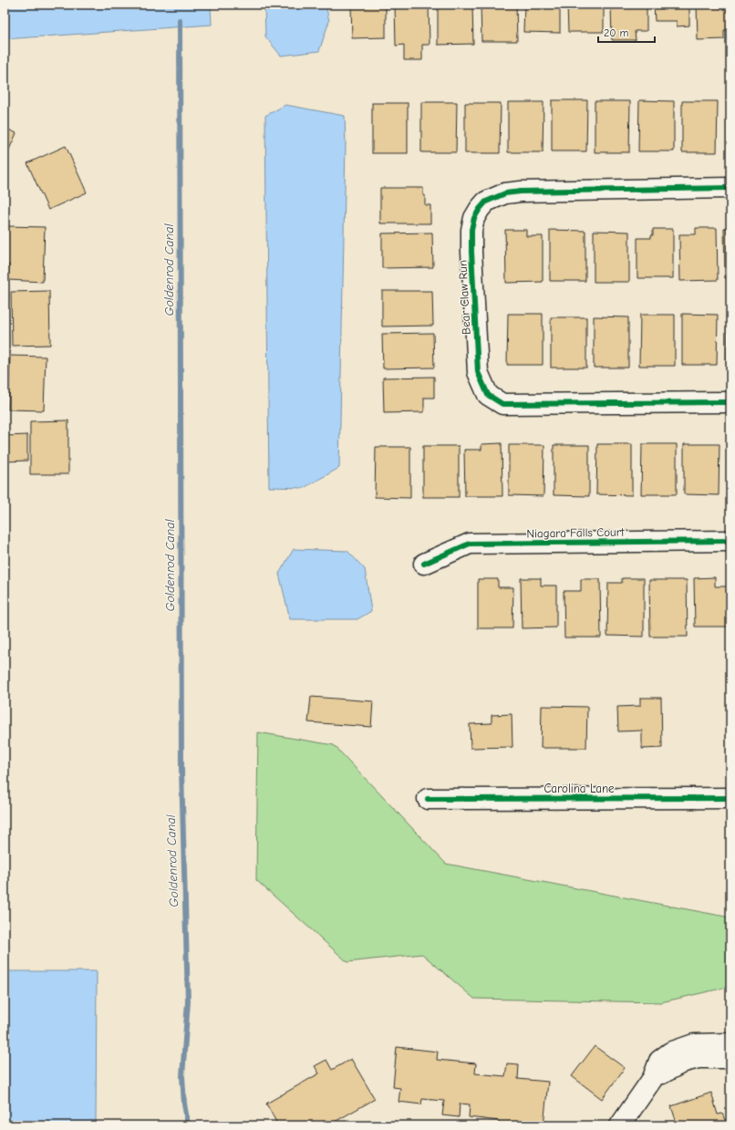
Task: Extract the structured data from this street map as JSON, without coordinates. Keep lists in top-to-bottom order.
{
  "streets": {
    "street": ["Bear Claw Run", "Niagara Falls Court", "Carolina Lane"]
  },
  "water": ["Goldenrod Canal"],
  "scale_bar": "20 m"
}
